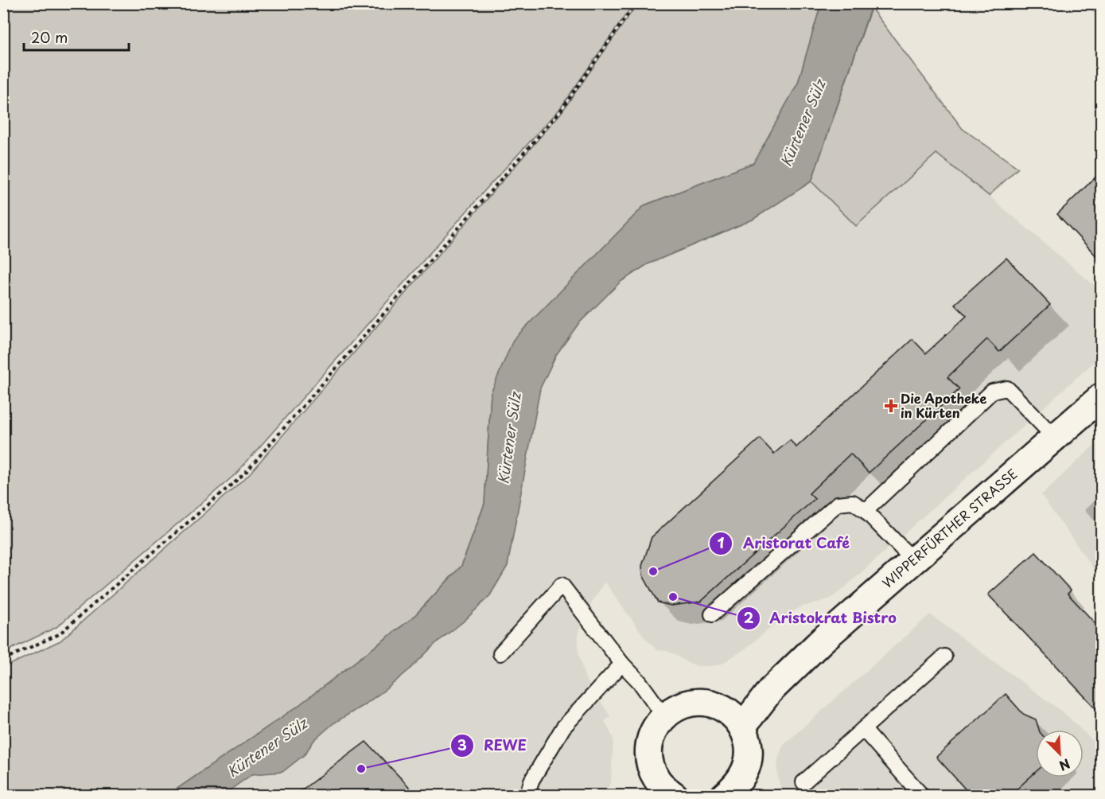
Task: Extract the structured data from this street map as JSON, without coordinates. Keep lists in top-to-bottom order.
{
  "streets": {
    "main road": ["WIPPERFÜRTHER STRASSE"]
  },
  "water": ["Kürtener Sülz"],
  "places": {
    "health": ["Die Apotheke in Kürten"],
    "other": ["Aristorat Café", "Aristokrat Bistro", "REWE"]
  },
  "scale_bar": "20 m",
  "north": "bottom right"
}
